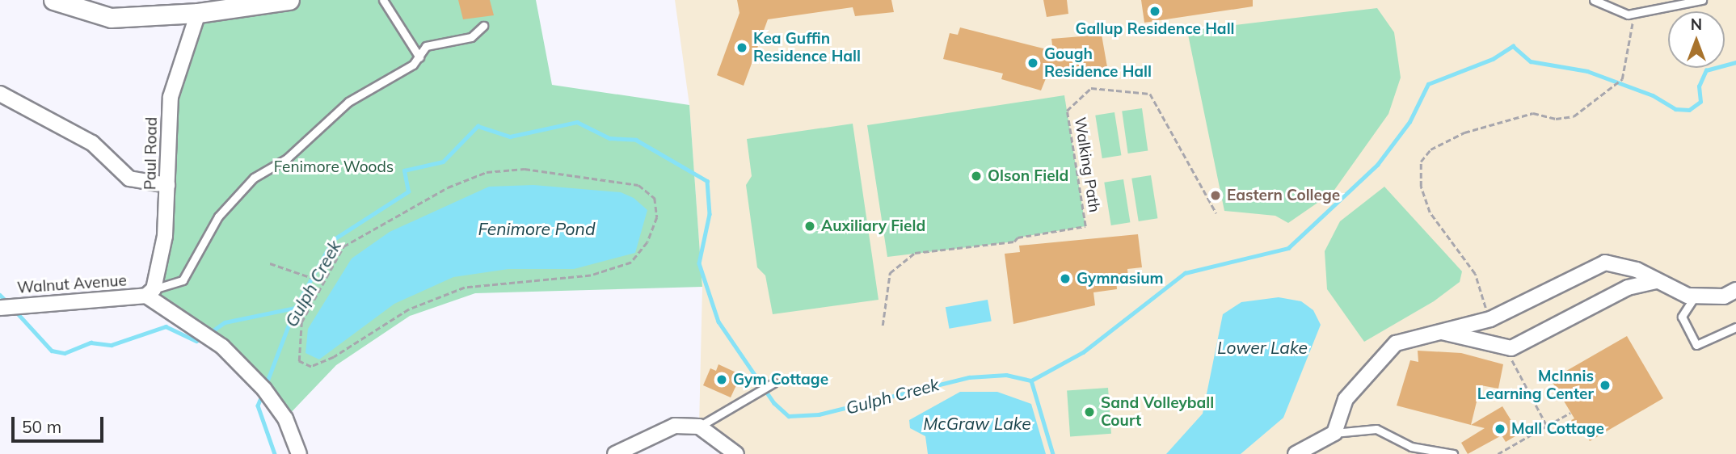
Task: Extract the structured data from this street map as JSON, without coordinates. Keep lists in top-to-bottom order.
{
  "streets": {
    "street": ["Paul Road", "Walnut Avenue"],
    "path": ["Walking Path"]
  },
  "crossings": [
    ["Paul Road", "Walnut Avenue"]
  ],
  "water": [
    "Fenimore Pond",
    "Gulph Creek",
    "Lower Lake",
    "McGraw Lake"
  ],
  "parks": ["Fenimore Woods"],
  "places": [
    "Gallup Residence Hall",
    "Kea Guffin Residence Hall",
    "Gough Residence Hall",
    "Olson Field",
    "Eastern College",
    "Auxiliary Field",
    "Gymnasium",
    "Gym Cottage",
    "McInnis Learning Center",
    "Sand Volleyball Court",
    "Mall Cottage"
  ],
  "scale_bar": "50 m",
  "north": "top"
}
